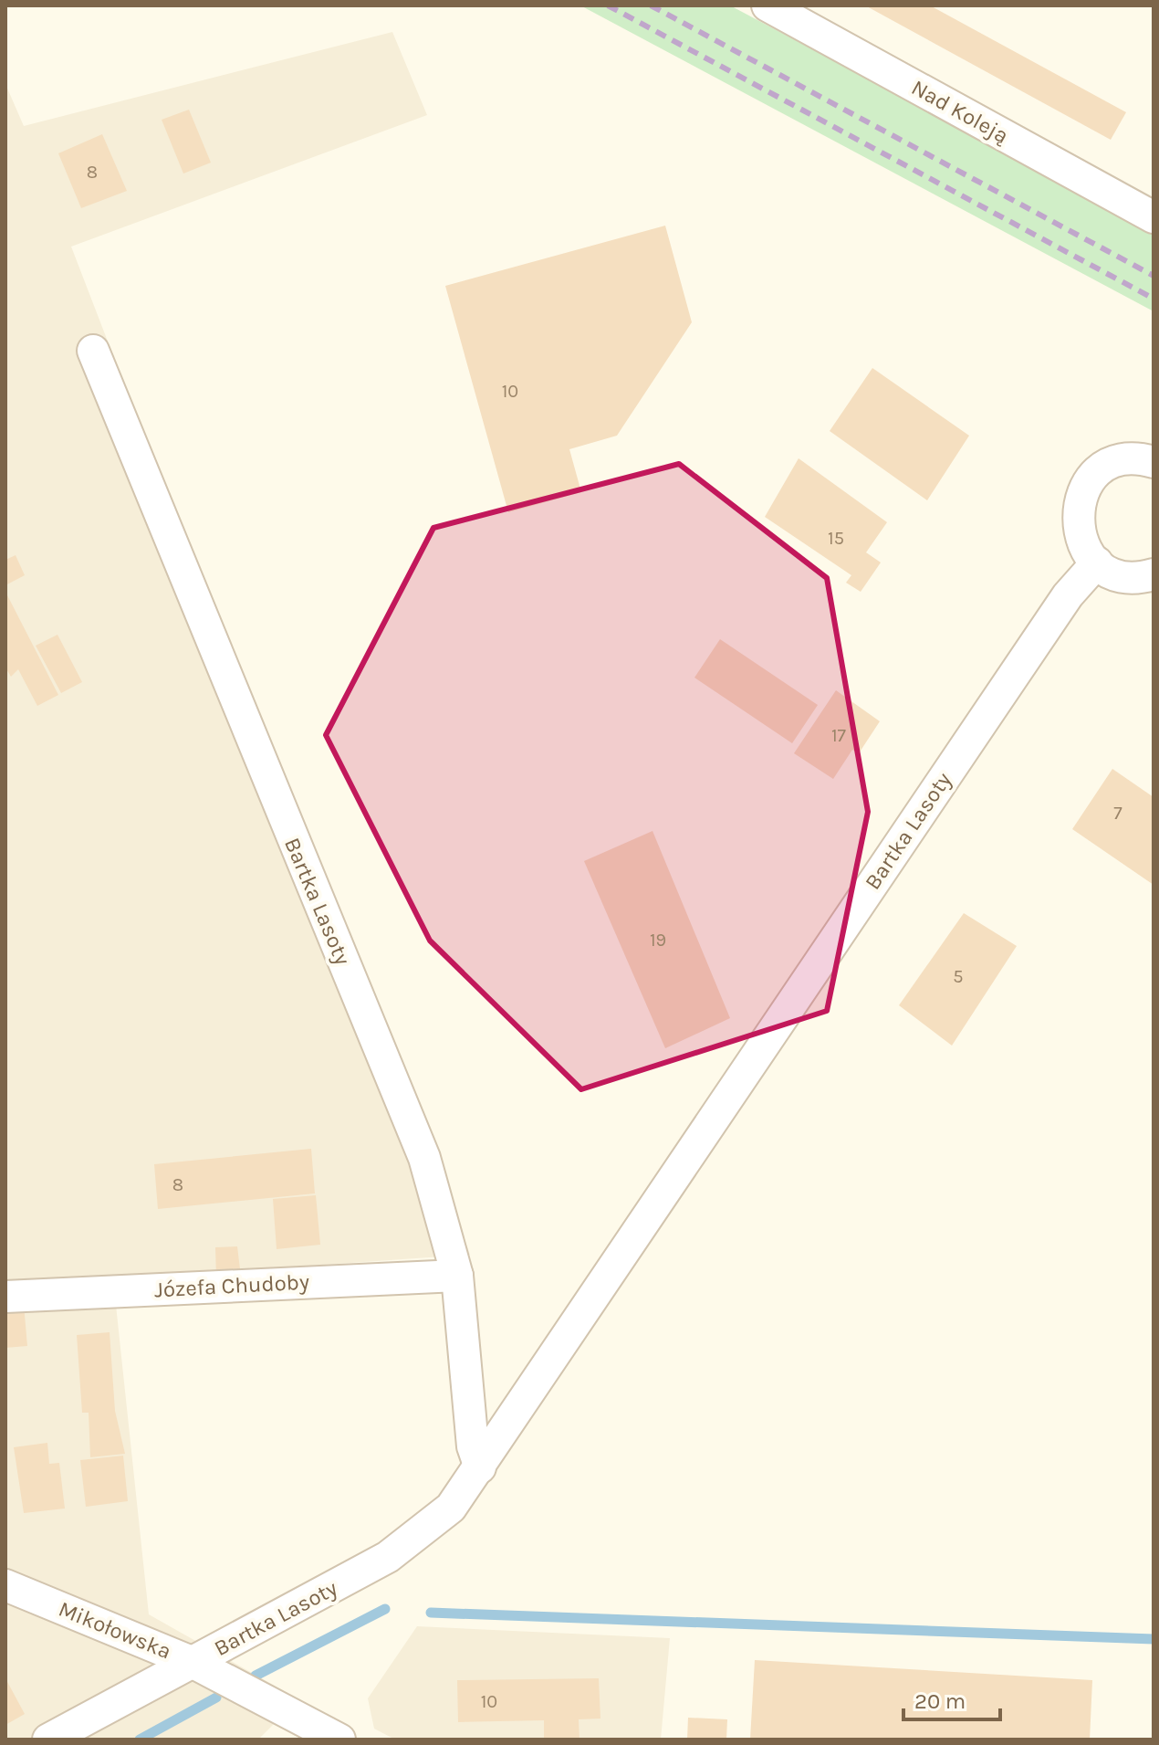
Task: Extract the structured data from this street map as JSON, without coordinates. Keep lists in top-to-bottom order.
{
  "streets": {
    "street": [
      "Nad Koleją",
      "Bartka Lasoty",
      "Józefa Chudoby",
      "Mikołowska"
    ]
  },
  "crossings": [
    ["Bartka Lasoty", "Józefa Chudoby"],
    ["Bartka Lasoty", "Mikołowska"]
  ],
  "house_numbers": [
    "8",
    "10",
    "15",
    "17",
    "7",
    "19",
    "5",
    "8",
    "10"
  ],
  "scale_bar": "20 m"
}
